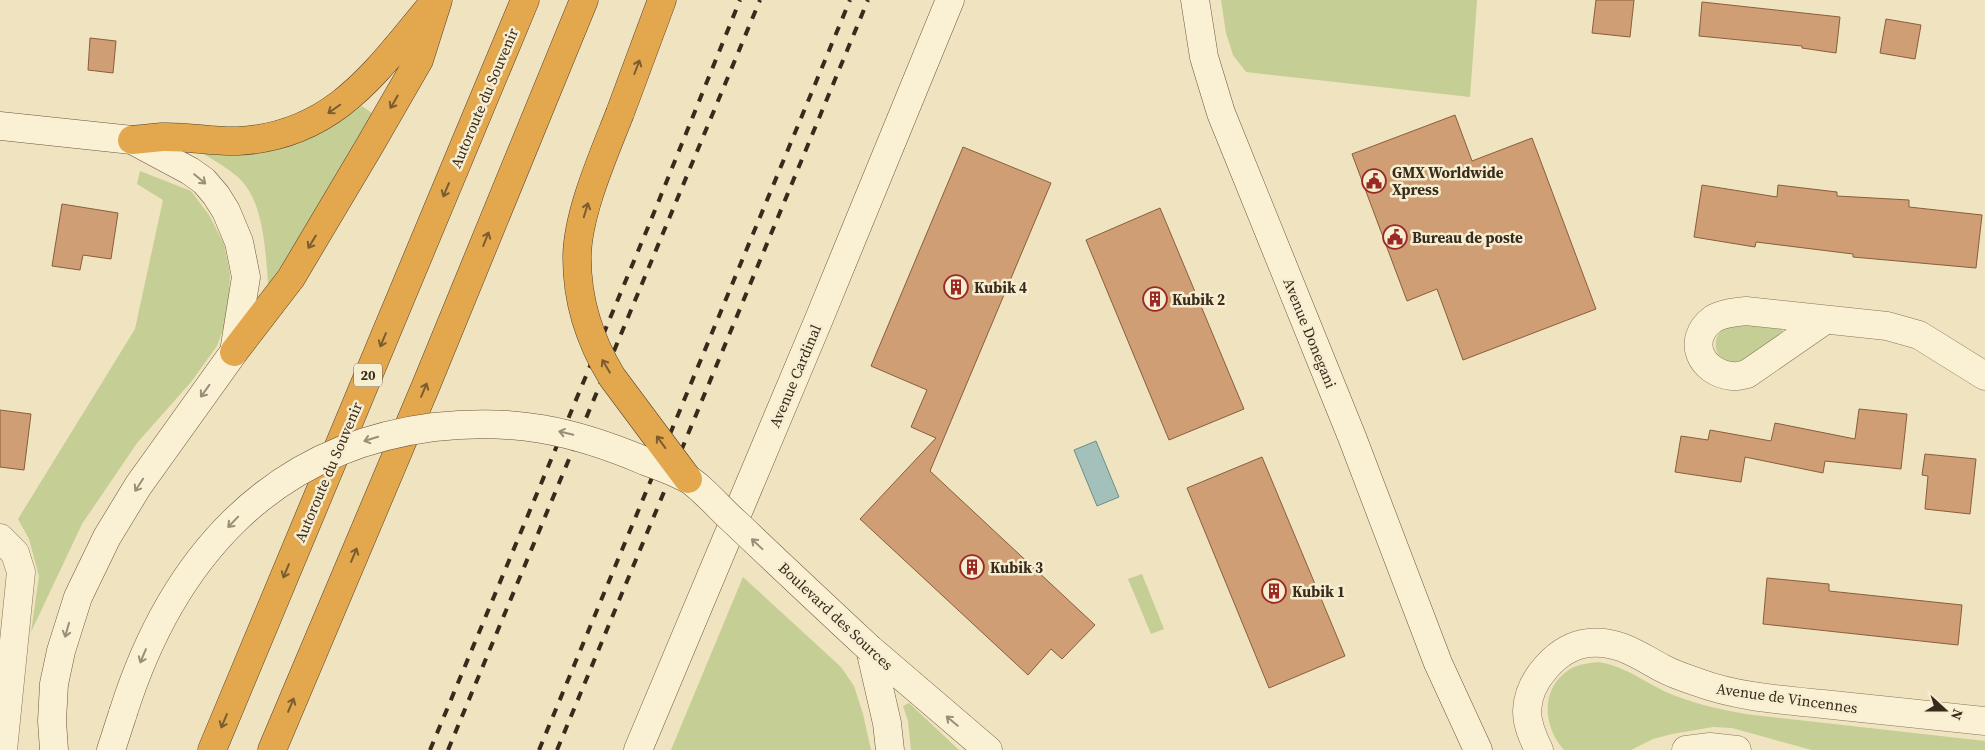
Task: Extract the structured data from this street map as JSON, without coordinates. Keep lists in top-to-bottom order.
{
  "streets": {
    "highway": ["Autoroute du Souvenir", "20"],
    "main road": [
      "Avenue Donegani",
      "Avenue Cardinal",
      "Boulevard des Sources",
      "Avenue de Vincennes"
    ]
  },
  "one_way": ["Boulevard des Sources"],
  "places": {
    "public building": ["GMX Worldwide Xpress", "Bureau de poste"],
    "building": [
      "Kubik 4",
      "Kubik 2",
      "Kubik 3",
      "Kubik 1"
    ]
  },
  "north": "right"
}
